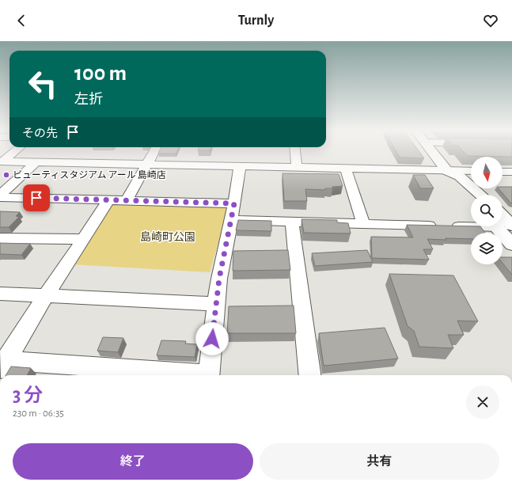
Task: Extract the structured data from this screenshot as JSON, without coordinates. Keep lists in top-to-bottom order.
{
  "parks": ["島崎町公園"],
  "places": ["ビューティスタジアム アール 島崎店"],
  "north": "bottom",
  "page": {
    "header": "Turnly",
    "turn": ["100 m", "左折"],
    "then": "その先",
    "heading": ["3 分", "230 m · 06:35"],
    "buttons": ["終了", "共有"]
  }
}
